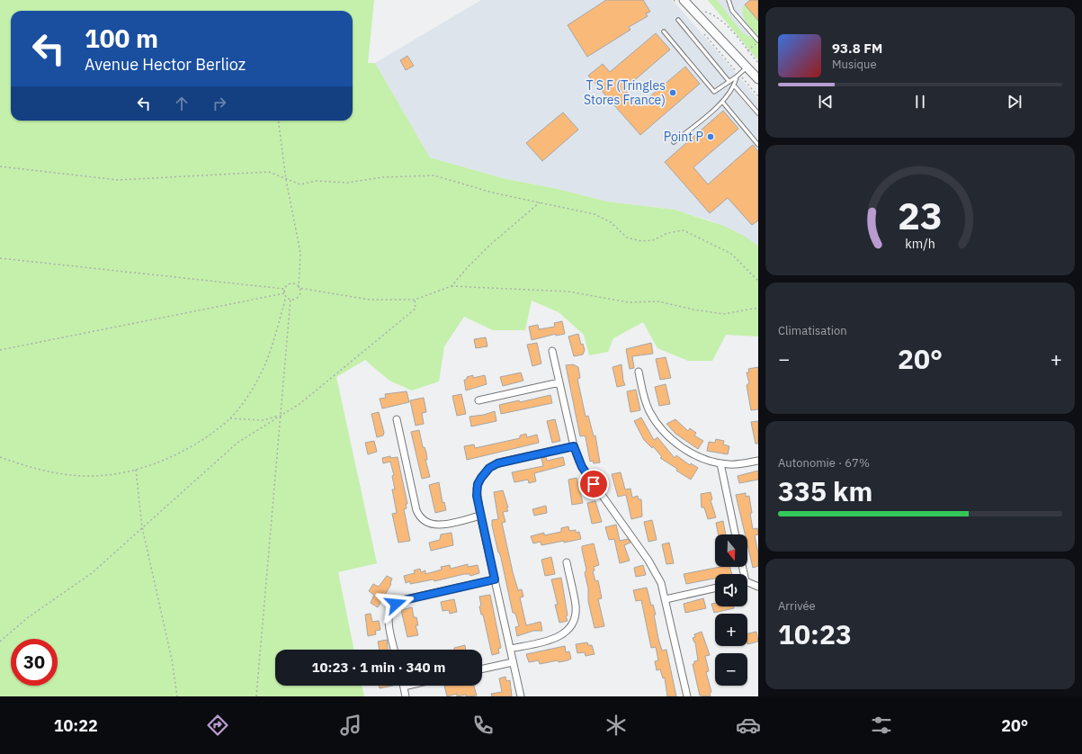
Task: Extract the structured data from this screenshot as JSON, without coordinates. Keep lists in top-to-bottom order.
{
  "places": ["T S F (Tringles Stores France)", "Point P"],
  "north": "bottom",
  "page": {
    "turn": ["100 m", "Avenue Hector Berlioz"],
    "song": ["93.8 FM", "Musique"],
    "tile": [
      "Climatisation",
      ["Autonomie · 67%", "335 km"],
      ["Arrivée", "10:23"]
    ],
    "heat": ["−", "20°", "+"],
    "map_buttons": ["+", "−"],
    "limit": "30",
    "trip": "10:23 · 1 min · 340 m",
    "tabs": ["10:22", "20°"],
    "gauge": ["23", "km/h"]
  }
}
